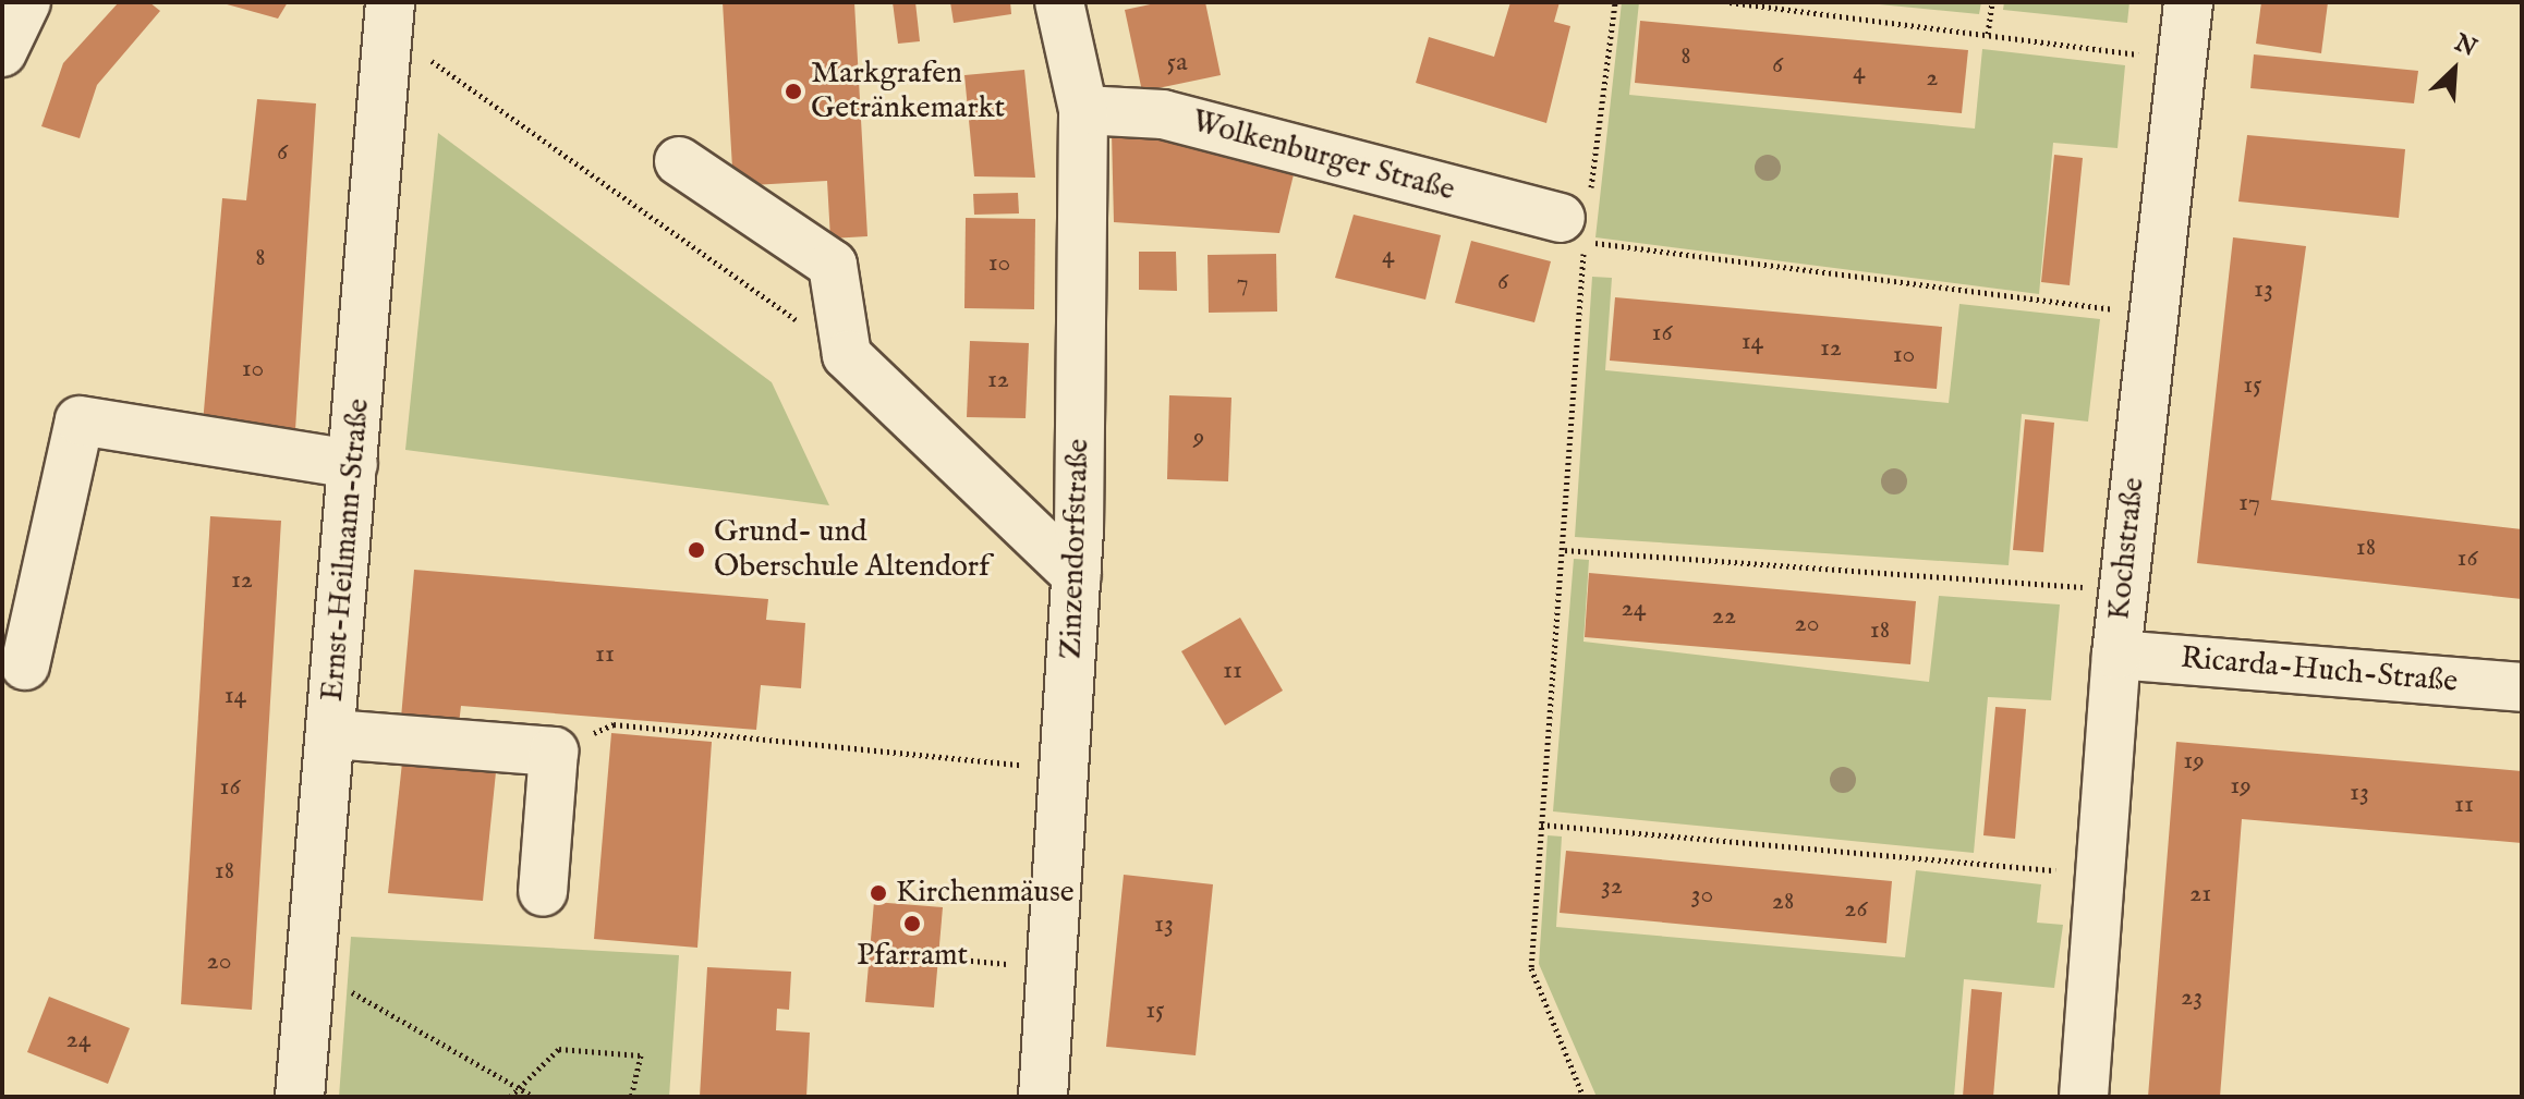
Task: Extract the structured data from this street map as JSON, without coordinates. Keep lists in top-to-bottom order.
{
  "streets": {
    "street": [
      "Wolkenburger Straße",
      "Zinzendorfstraße",
      "Kochstraße",
      "Ernst-Heilmann-Straße",
      "Ricarda-Huch-Straße"
    ]
  },
  "crossings": [
    ["Wolkenburger Straße", "Zinzendorfstraße"],
    ["Kochstraße", "Ricarda-Huch-Straße"]
  ],
  "places": [
    "Markgrafen Getränkemarkt",
    "Grund- und Oberschule Altendorf",
    "Kirchenmäuse",
    "Pfarramt"
  ],
  "house_numbers": [
    "8",
    "5a",
    "6",
    "4",
    "2",
    "6",
    "4",
    "8",
    "10",
    "6",
    "7",
    "13",
    "16",
    "14",
    "12",
    "10",
    "10",
    "12",
    "15",
    "9",
    "17",
    "18",
    "16",
    "12",
    "24",
    "22",
    "20",
    "18",
    "11",
    "11",
    "14",
    "19",
    "19",
    "16",
    "13",
    "11",
    "18",
    "32",
    "21",
    "30",
    "28",
    "26",
    "13",
    "20",
    "23",
    "15",
    "24"
  ],
  "north": "top right"
}
